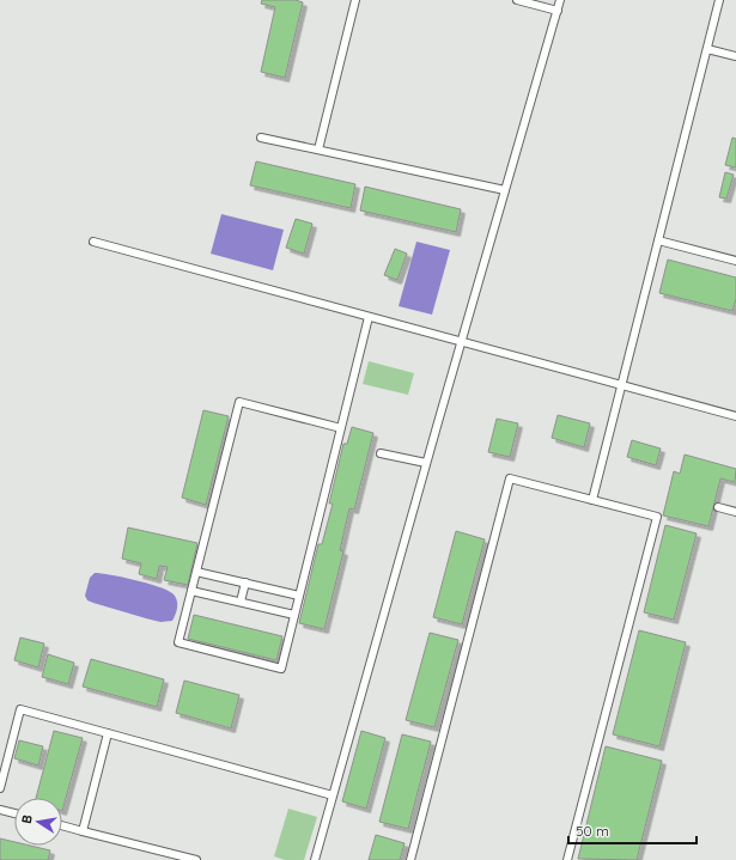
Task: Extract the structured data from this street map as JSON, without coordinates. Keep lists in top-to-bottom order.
{
  "scale_bar": "50 m",
  "north": "left"
}
